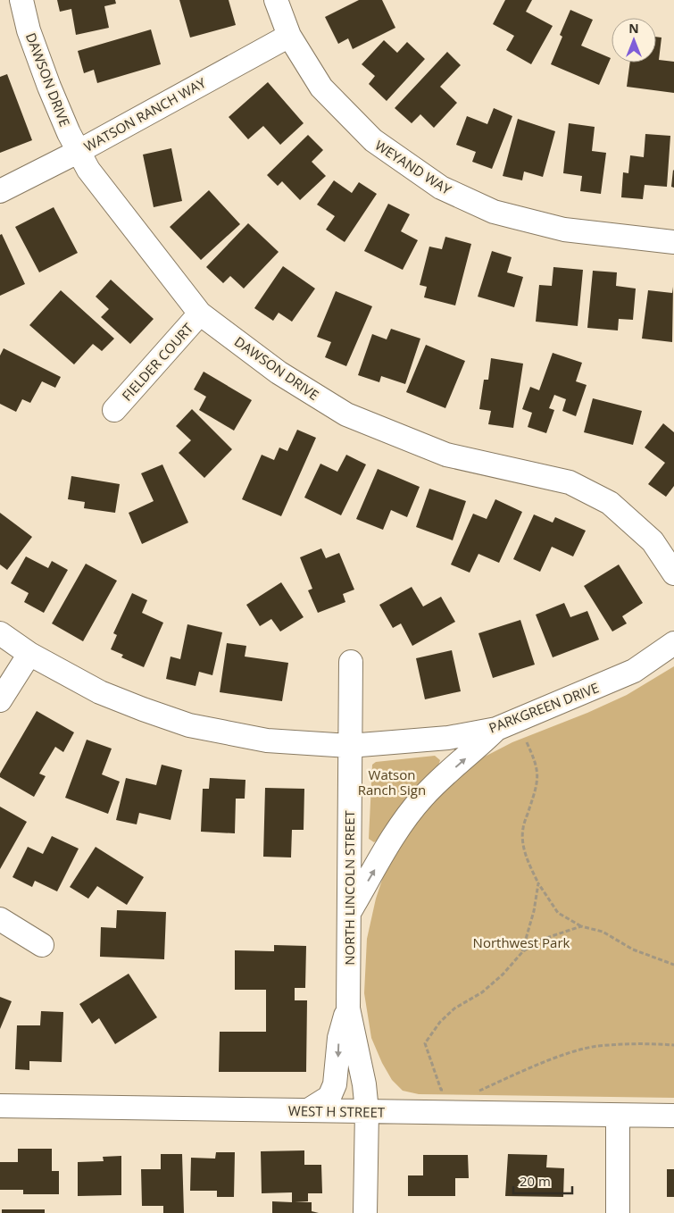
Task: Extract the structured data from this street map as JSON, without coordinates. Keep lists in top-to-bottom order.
{
  "streets": {
    "street": [
      "DAWSON DRIVE",
      "WATSON RANCH WAY",
      "WEYAND WAY",
      "FIELDER COURT",
      "PARKGREEN DRIVE",
      "NORTH LINCOLN STREET",
      "WEST H STREET"
    ]
  },
  "crossings": [
    ["DAWSON DRIVE", "WATSON RANCH WAY"],
    ["DAWSON DRIVE", "FIELDER COURT"],
    ["WATSON RANCH WAY", "WEYAND WAY"],
    ["PARKGREEN DRIVE", "NORTH LINCOLN STREET"],
    ["NORTH LINCOLN STREET", "WEST H STREET"]
  ],
  "parks": ["Watson Ranch Sign", "Northwest Park"],
  "scale_bar": "20 m",
  "north": "top"
}
